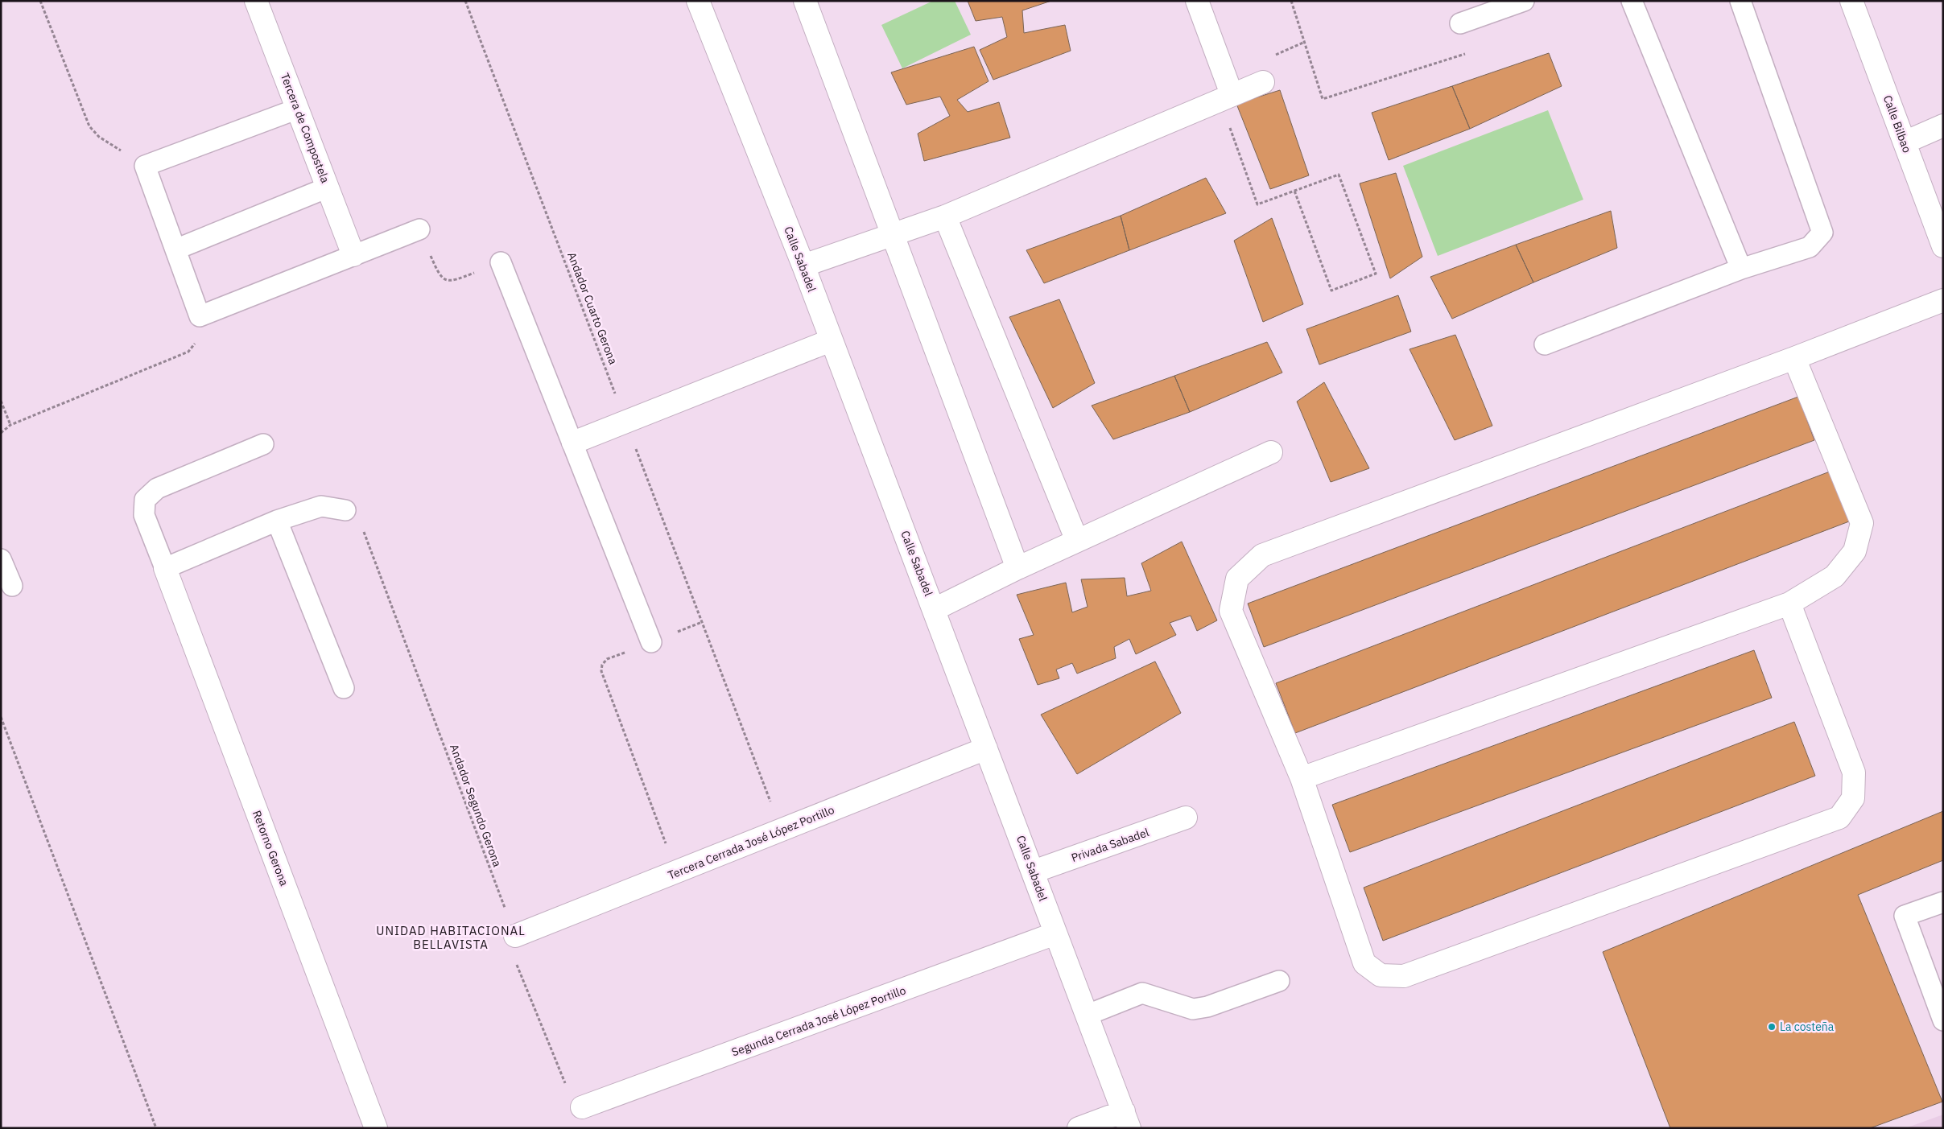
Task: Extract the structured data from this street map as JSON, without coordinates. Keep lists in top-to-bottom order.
{
  "streets": {
    "street": [
      "Calle Bilbao",
      "Tercera de Compostela",
      "Calle Sabadel",
      "Tercera Cerrada José López Portillo",
      "Privada Sabadel",
      "Retorno Gerona",
      "Segunda Cerrada José López Portillo"
    ],
    "path": ["Andador Cuarto Gerona", "Andador Segundo Gerona"]
  },
  "crossings": [
    ["Calle Sabadel", "Tercera Cerrada José López Portillo"],
    ["Calle Sabadel", "Privada Sabadel"],
    ["Calle Sabadel", "Segunda Cerrada José López Portillo"],
    ["Andador Cuarto Gerona", "Tercera Cerrada José López Portillo"],
    ["Andador Segundo Gerona", "Tercera Cerrada José López Portillo"],
    ["Andador Segundo Gerona", "Segunda Cerrada José López Portillo"]
  ],
  "districts": ["UNIDAD HABITACIONAL BELLAVISTA"],
  "places": ["La costeña"]
}
